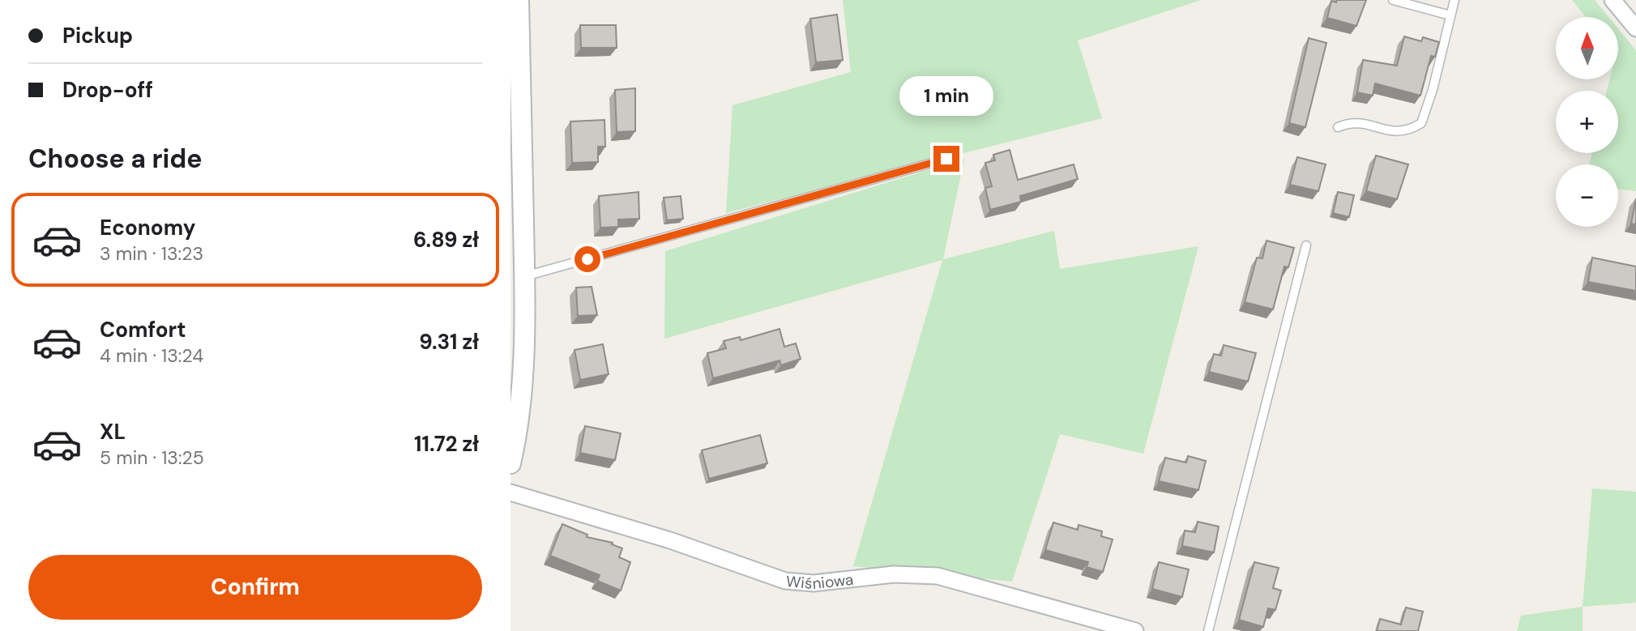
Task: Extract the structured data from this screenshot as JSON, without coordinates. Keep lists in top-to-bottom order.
{
  "streets": {
    "street": ["Wiśniowa"]
  },
  "north": "top",
  "page": {
    "banner": ["Pickup", "Drop-off"],
    "map_buttons": ["+", "−"],
    "bubble": "1 min",
    "heading": "Choose a ride",
    "list": [
      {
        "name": "Economy",
        "note": "3 min · 13:23",
        "value": "6.89 zł"
      },
      {
        "name": "Comfort",
        "note": "4 min · 13:24",
        "value": "9.31 zł"
      },
      {
        "name": "XL",
        "note": "5 min · 13:25",
        "value": "11.72 zł"
      }
    ],
    "buttons": "Confirm"
  }
}
